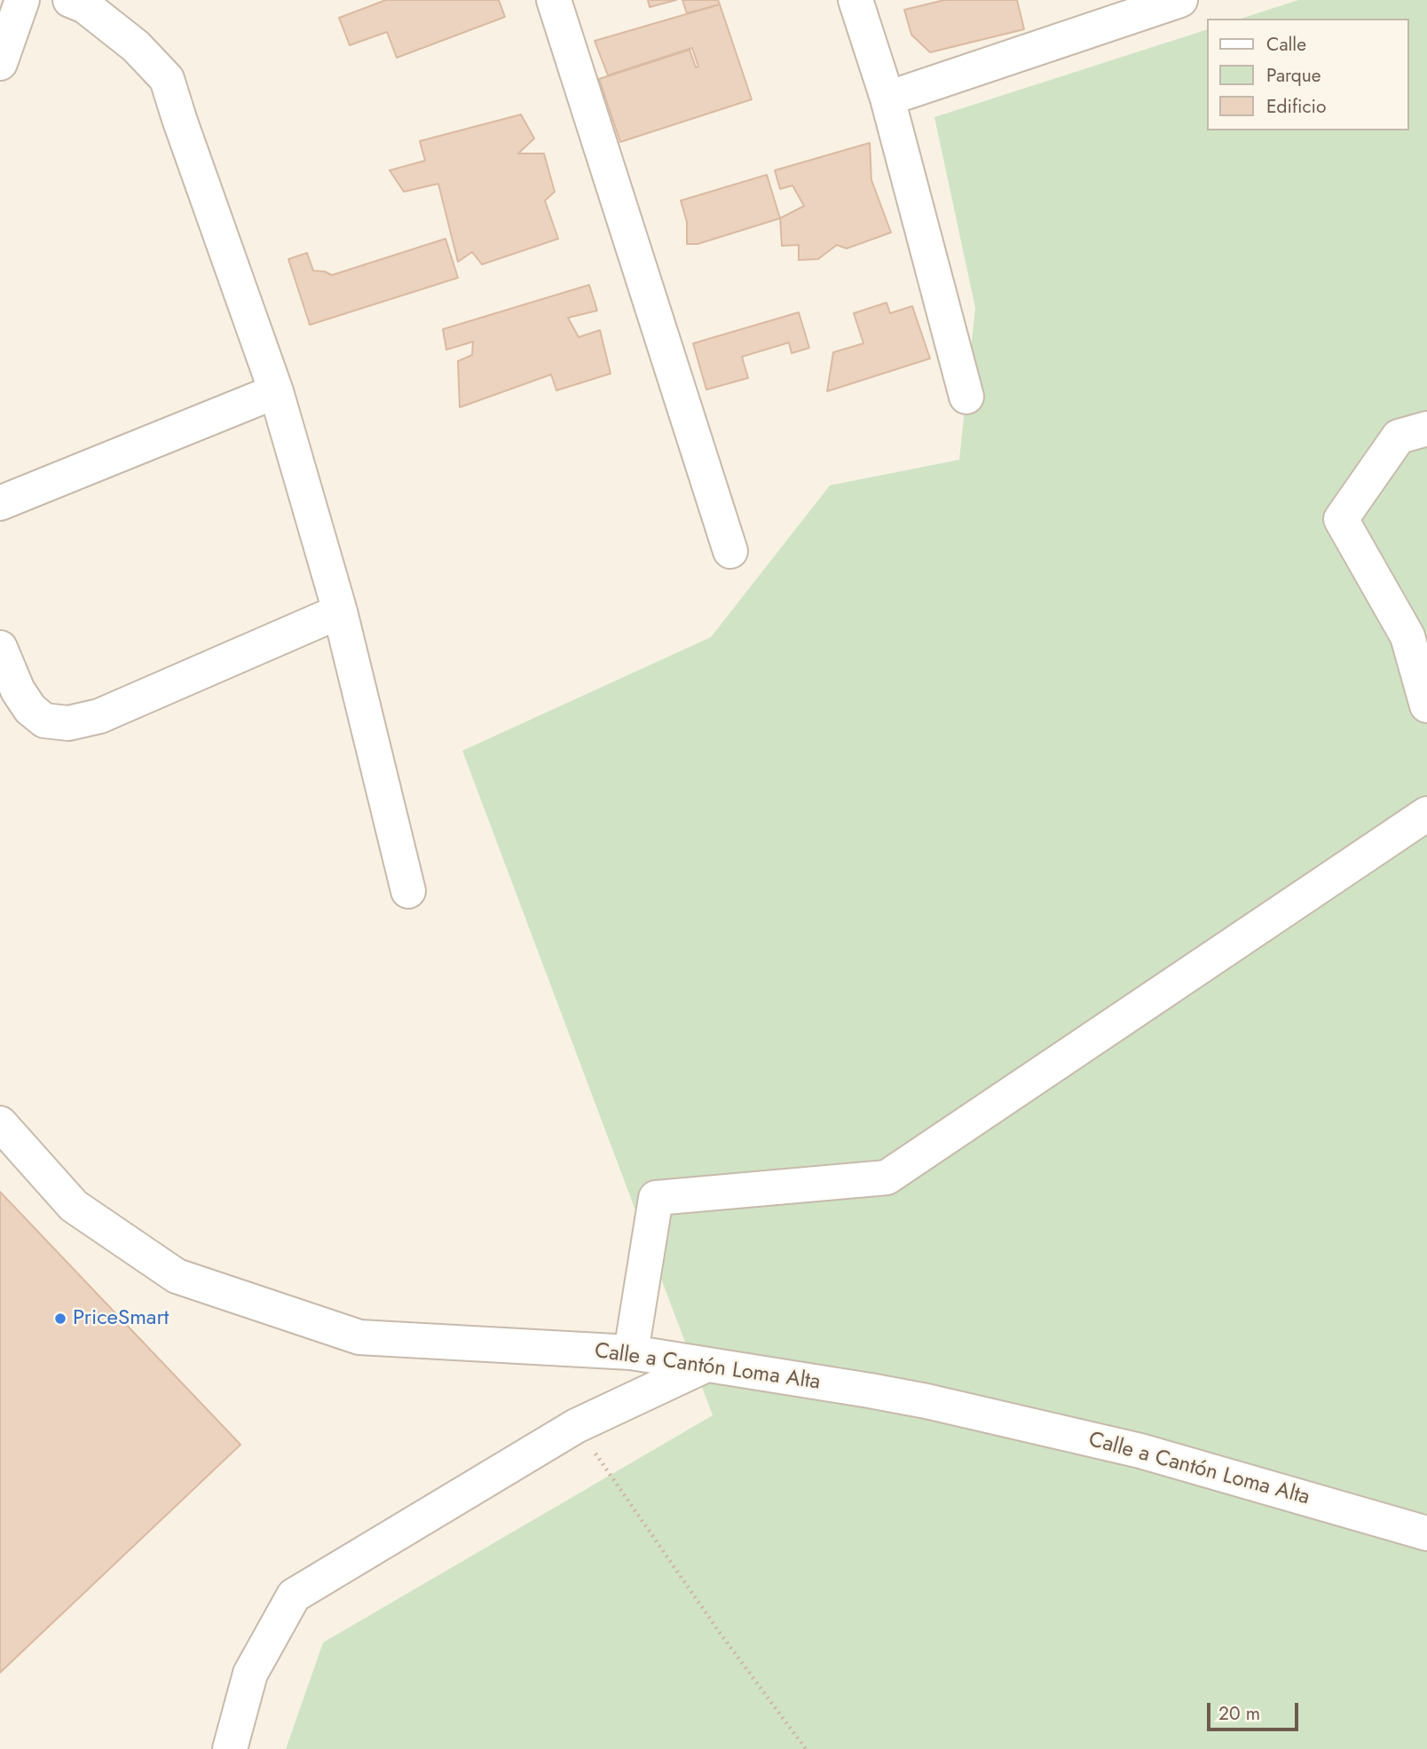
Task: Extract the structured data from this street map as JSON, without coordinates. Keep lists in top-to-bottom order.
{
  "streets": {
    "street": ["Calle a Cantón Loma Alta"]
  },
  "places": ["PriceSmart"],
  "legend": ["Calle", "Parque", "Edificio"],
  "scale_bar": "20 m"
}
